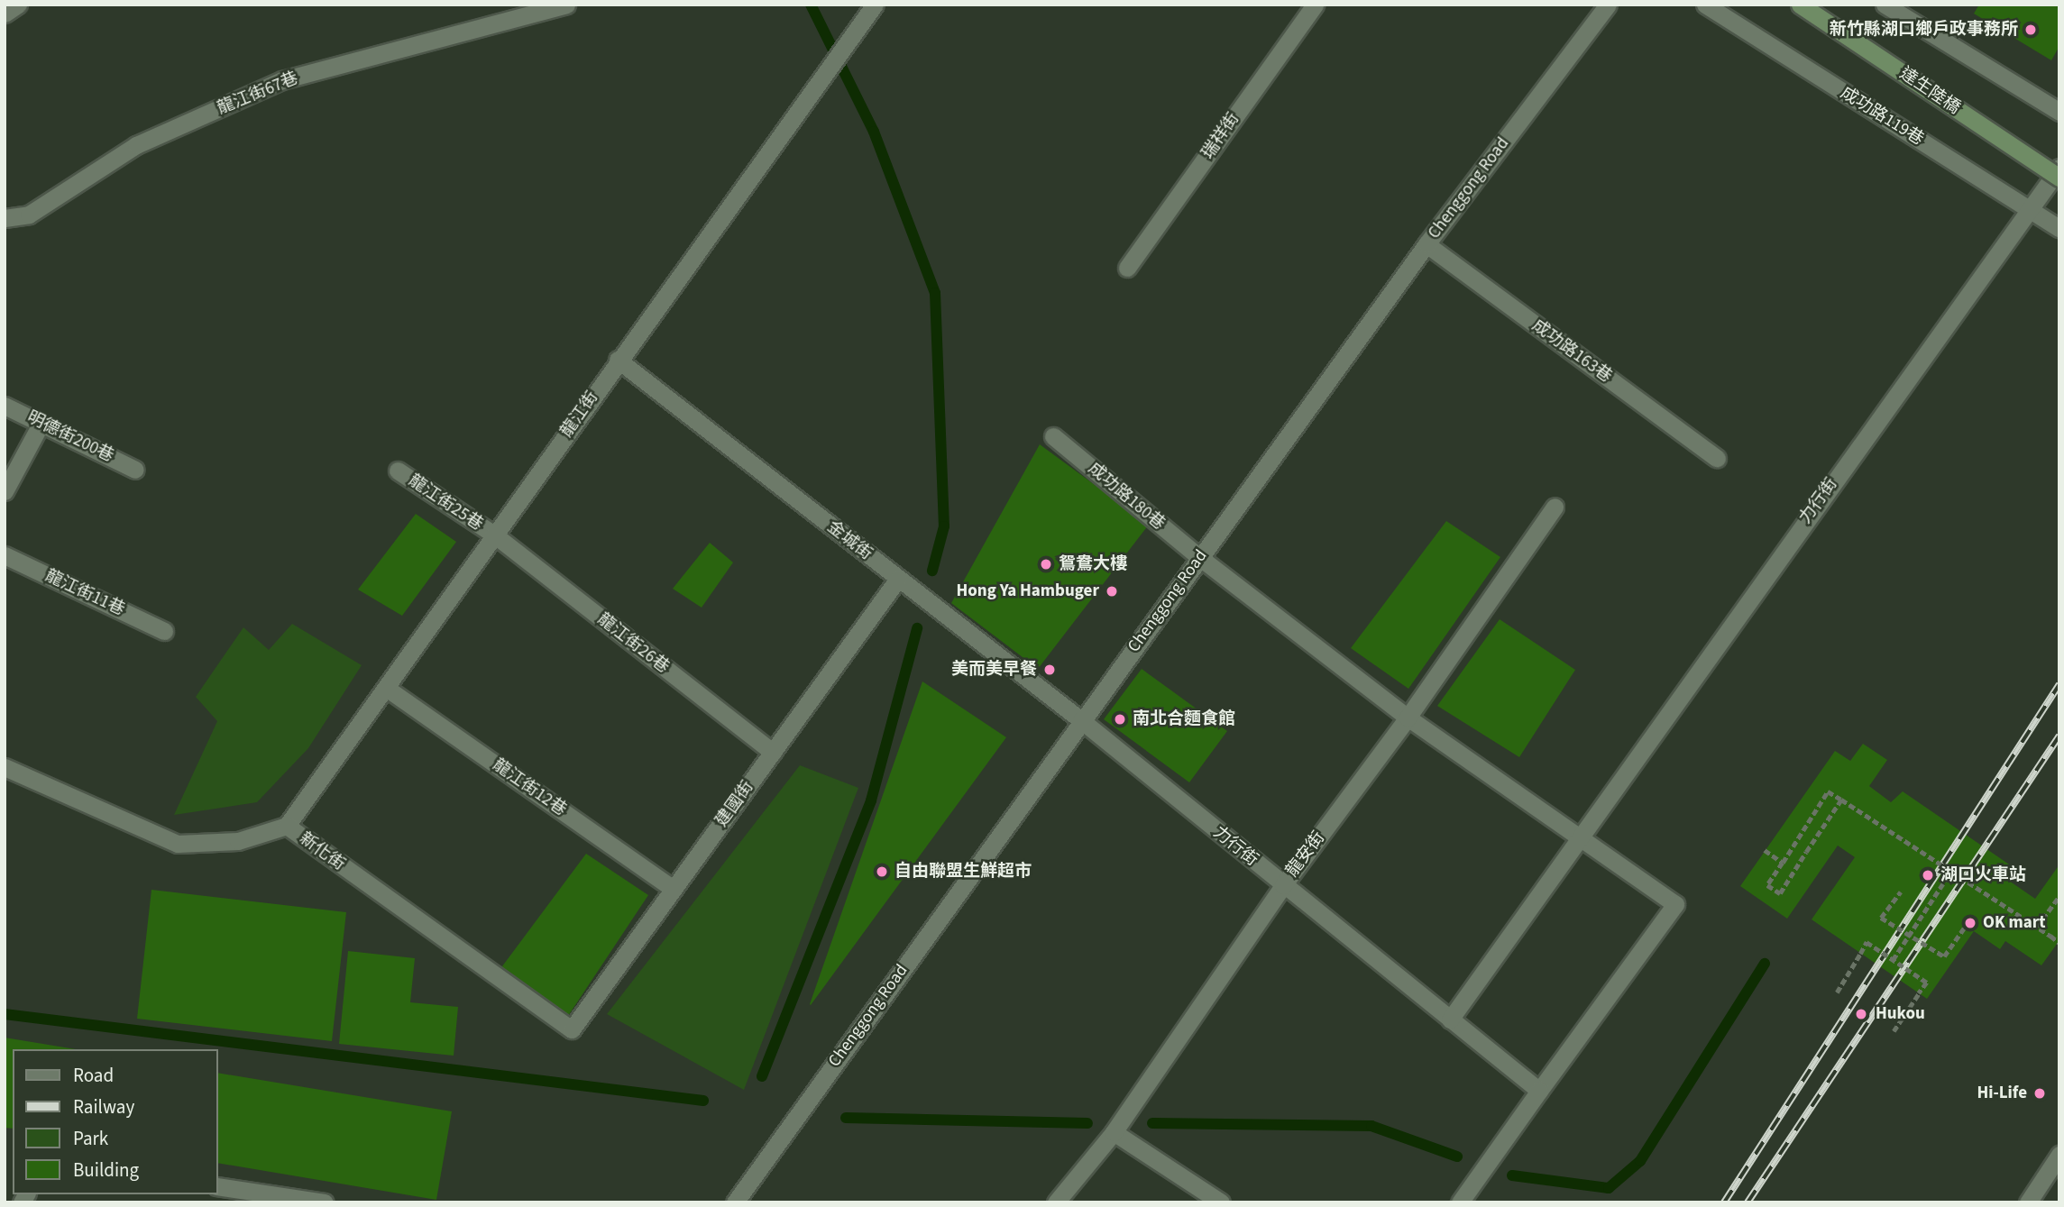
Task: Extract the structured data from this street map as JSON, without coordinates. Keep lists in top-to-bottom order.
{
  "streets": {
    "main road": ["達生陸橋"],
    "street": [
      "龍江街67巷",
      "成功路119巷",
      "瑞祥街",
      "Chenggong Road",
      "成功路163巷",
      "龍江街",
      "明德街200巷",
      "成功路180巷",
      "力行街",
      "龍江街25巷",
      "金城街",
      "龍江街11巷",
      "龍江街26巷",
      "龍江街12巷",
      "建國街",
      "新化街",
      "龍安街"
    ]
  },
  "crossings": [
    ["成功路119巷", "力行街"],
    ["Chenggong Road", "成功路163巷"],
    ["Chenggong Road", "成功路180巷"],
    ["Chenggong Road", "力行街"],
    ["Chenggong Road", "金城街"],
    ["龍江街", "龍江街25巷"],
    ["龍江街", "金城街"],
    ["龍江街", "龍江街26巷"],
    ["龍江街", "龍江街12巷"],
    ["龍江街", "新化街"],
    ["成功路180巷", "力行街"],
    ["成功路180巷", "龍安街"],
    ["力行街", "金城街"],
    ["力行街", "龍安街"],
    ["龍江街25巷", "龍江街26巷"],
    ["金城街", "建國街"],
    ["龍江街26巷", "建國街"],
    ["龍江街12巷", "建國街"],
    ["建國街", "新化街"]
  ],
  "places": [
    "新竹縣湖口鄉戶政事務所",
    "鴛鴦大樓",
    "Hong Ya Hambuger",
    "美而美早餐",
    "南北合麵食館",
    "自由聯盟生鮮超市",
    "湖口火車站",
    "OK mart",
    "Hukou",
    "Hi-Life"
  ],
  "legend": [
    "Road",
    "Railway",
    "Park",
    "Building"
  ]
}
